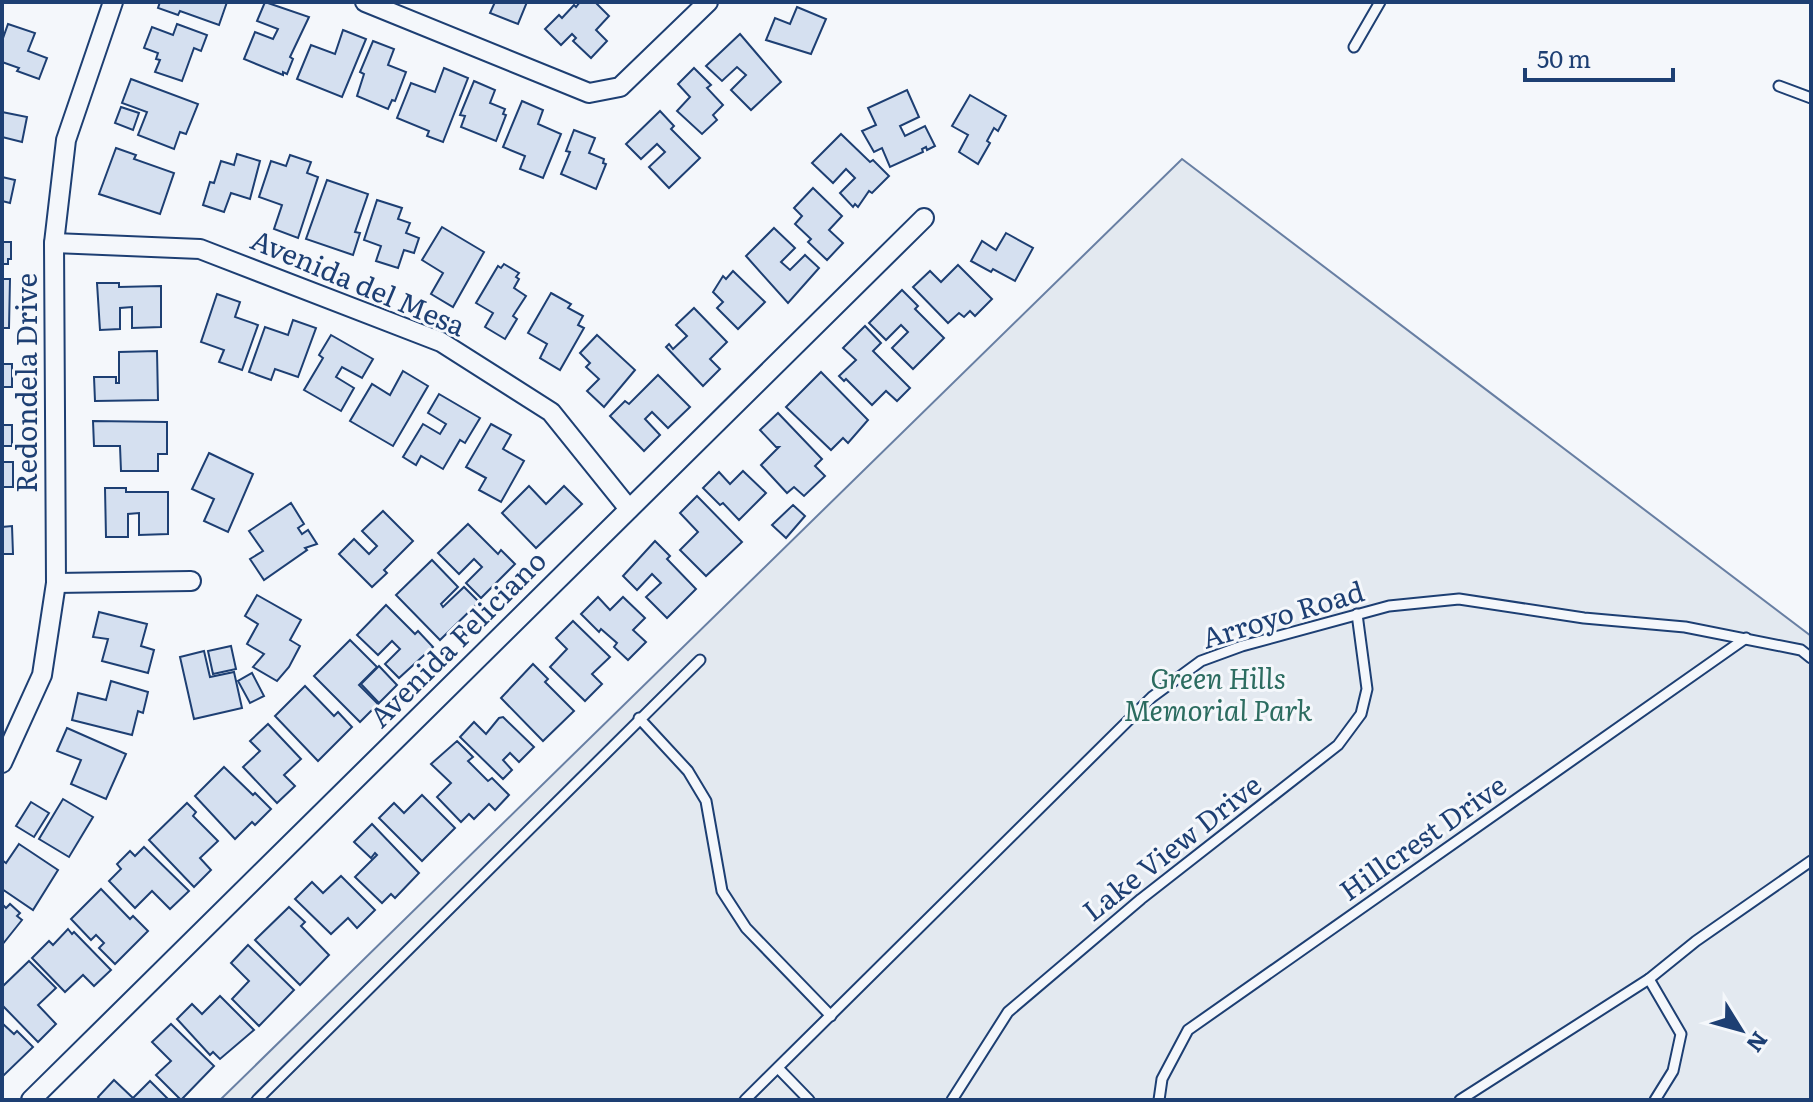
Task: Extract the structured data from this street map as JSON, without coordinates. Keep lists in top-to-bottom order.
{
  "streets": {
    "street": ["Avenida del Mesa", "Redondela Drive", "Avenida Feliciano"],
    "lane": ["Arroyo Road", "Hillcrest Drive", "Lake View Drive"]
  },
  "crossings": [
    ["Avenida del Mesa", "Redondela Drive"],
    ["Avenida del Mesa", "Avenida Feliciano"],
    ["Arroyo Road", "Hillcrest Drive"],
    ["Arroyo Road", "Lake View Drive"]
  ],
  "parks": ["Green Hills Memorial Park"],
  "scale_bar": "50 m",
  "north": "bottom right"
}
